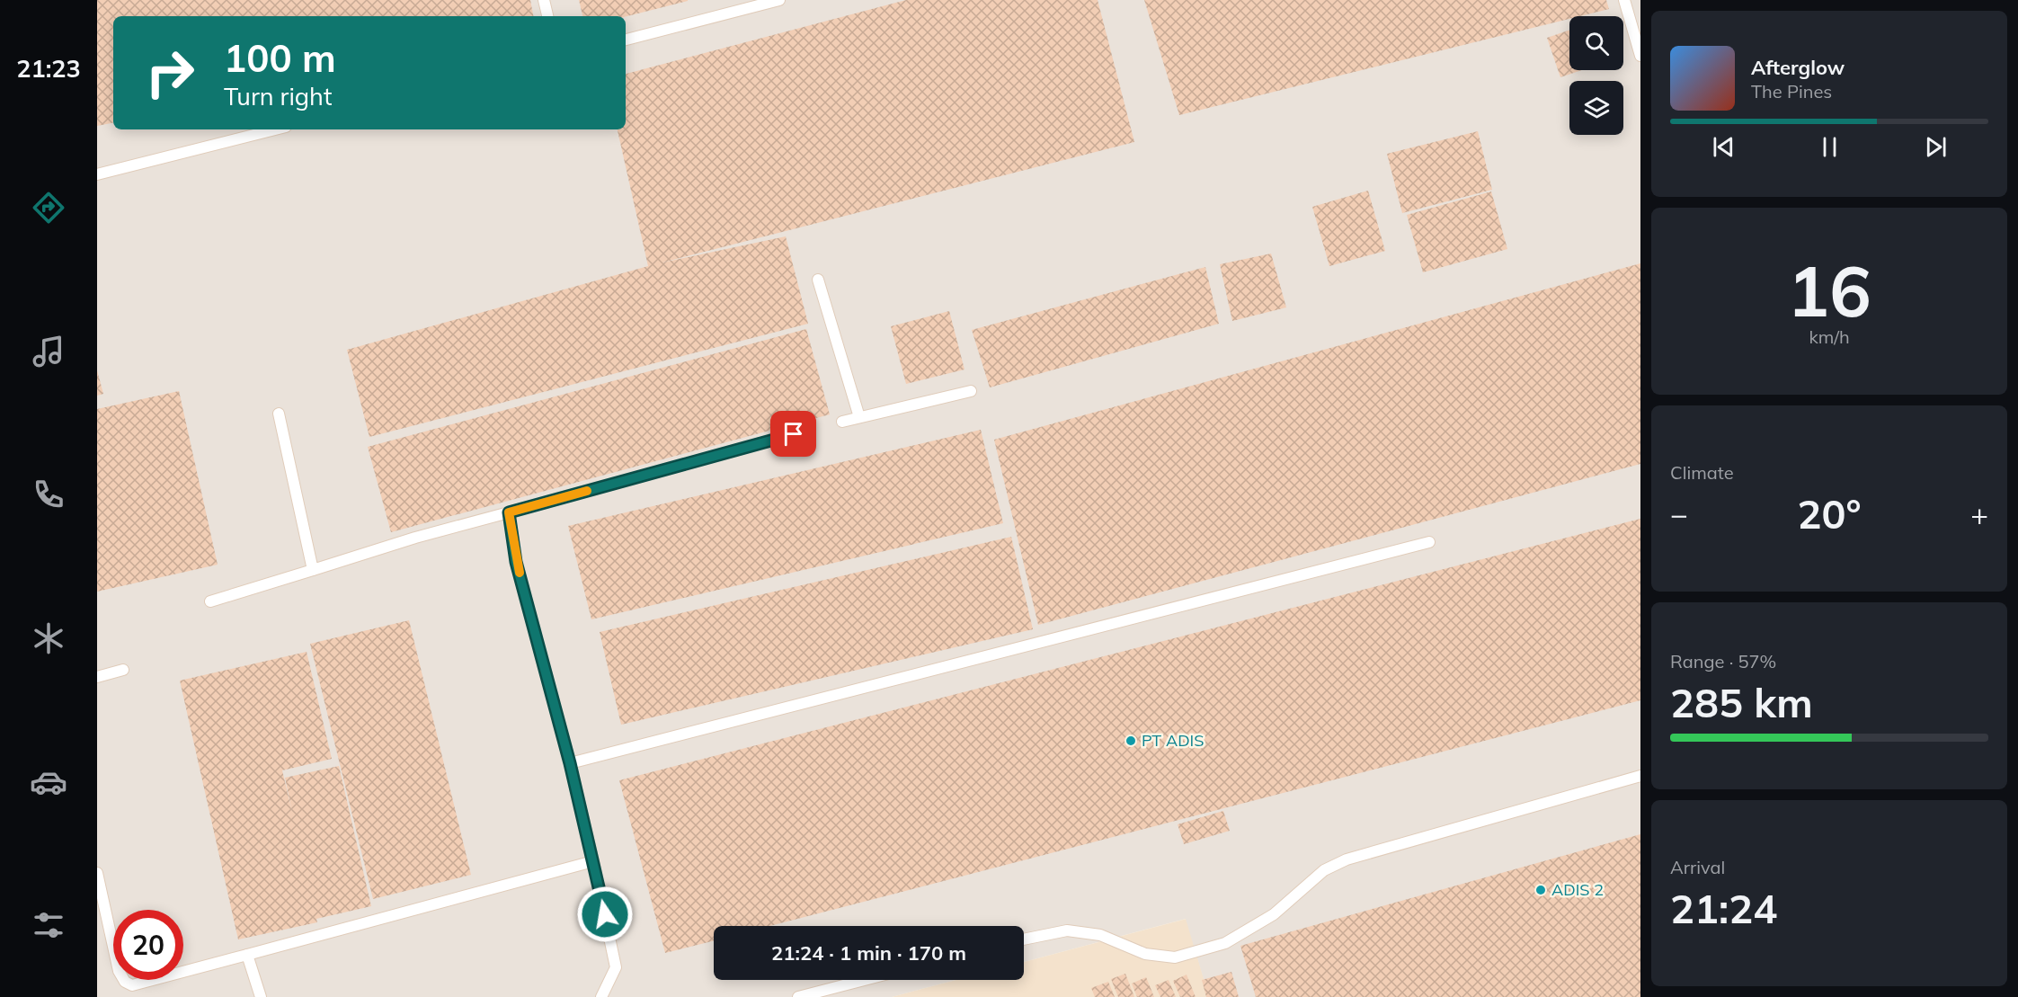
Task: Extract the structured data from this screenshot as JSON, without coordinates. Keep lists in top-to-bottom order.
{
  "places": ["PT ADIS", "ADIS 2"],
  "page": {
    "tabs": "21:23",
    "turn": ["100 m", "Turn right"],
    "song": ["Afterglow", "The Pines"],
    "tile": [
      ["16", "km/h"],
      "Climate",
      ["Range · 57%", "285 km"],
      ["Arrival", "21:24"]
    ],
    "heat": ["−", "20°", "+"],
    "limit": "20",
    "trip": "21:24 · 1 min · 170 m"
  }
}
